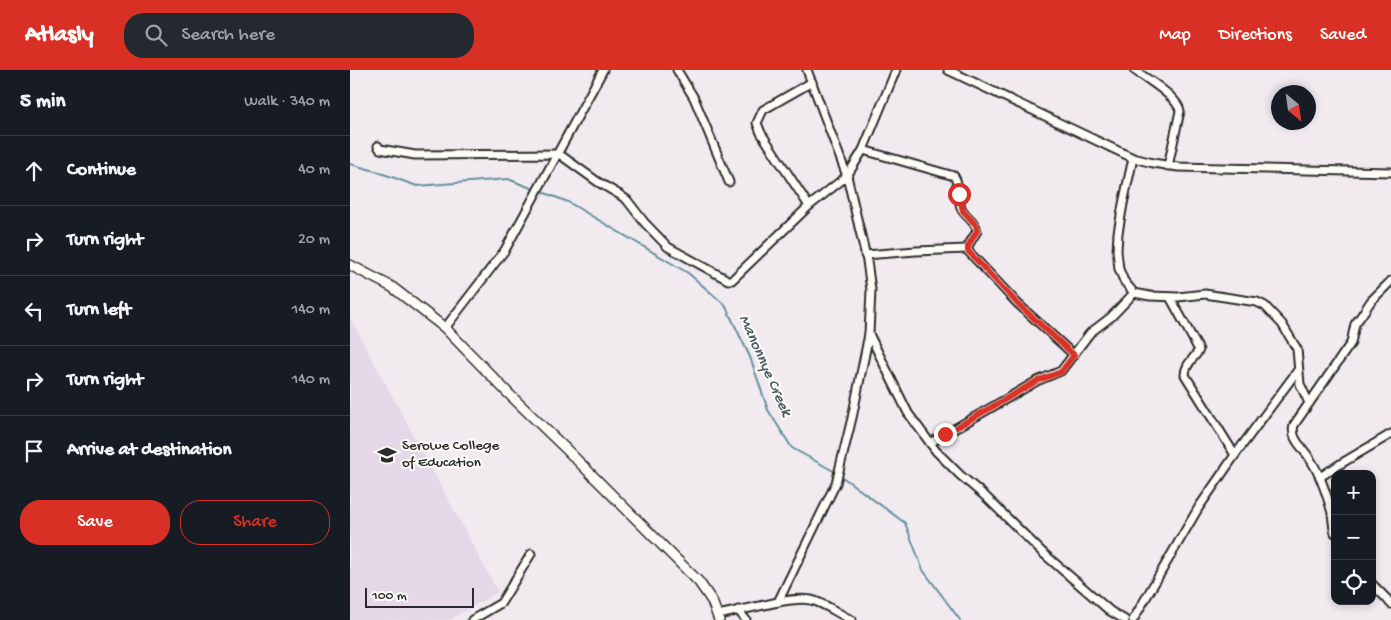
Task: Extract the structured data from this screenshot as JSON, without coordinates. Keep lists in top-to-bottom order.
{
  "water": ["Manonnye Creek"],
  "places": {
    "school or university": ["Serowe College of Education"]
  },
  "scale_bar": "100 m",
  "north": "bottom right",
  "page": {
    "header": "Atlasly",
    "search": "Search here",
    "nav": ["Map", "Directions", "Saved"],
    "heading": ["5 min", "Walk · 340 m"],
    "list": [
      ["Continue", "40 m"],
      ["Turn right", "20 m"],
      ["Turn left", "140 m"],
      ["Turn right", "140 m"],
      "Arrive at destination"
    ],
    "map_buttons": ["+", "−"],
    "buttons": ["Save", "Share"],
    "scale": "100 m"
  }
}
